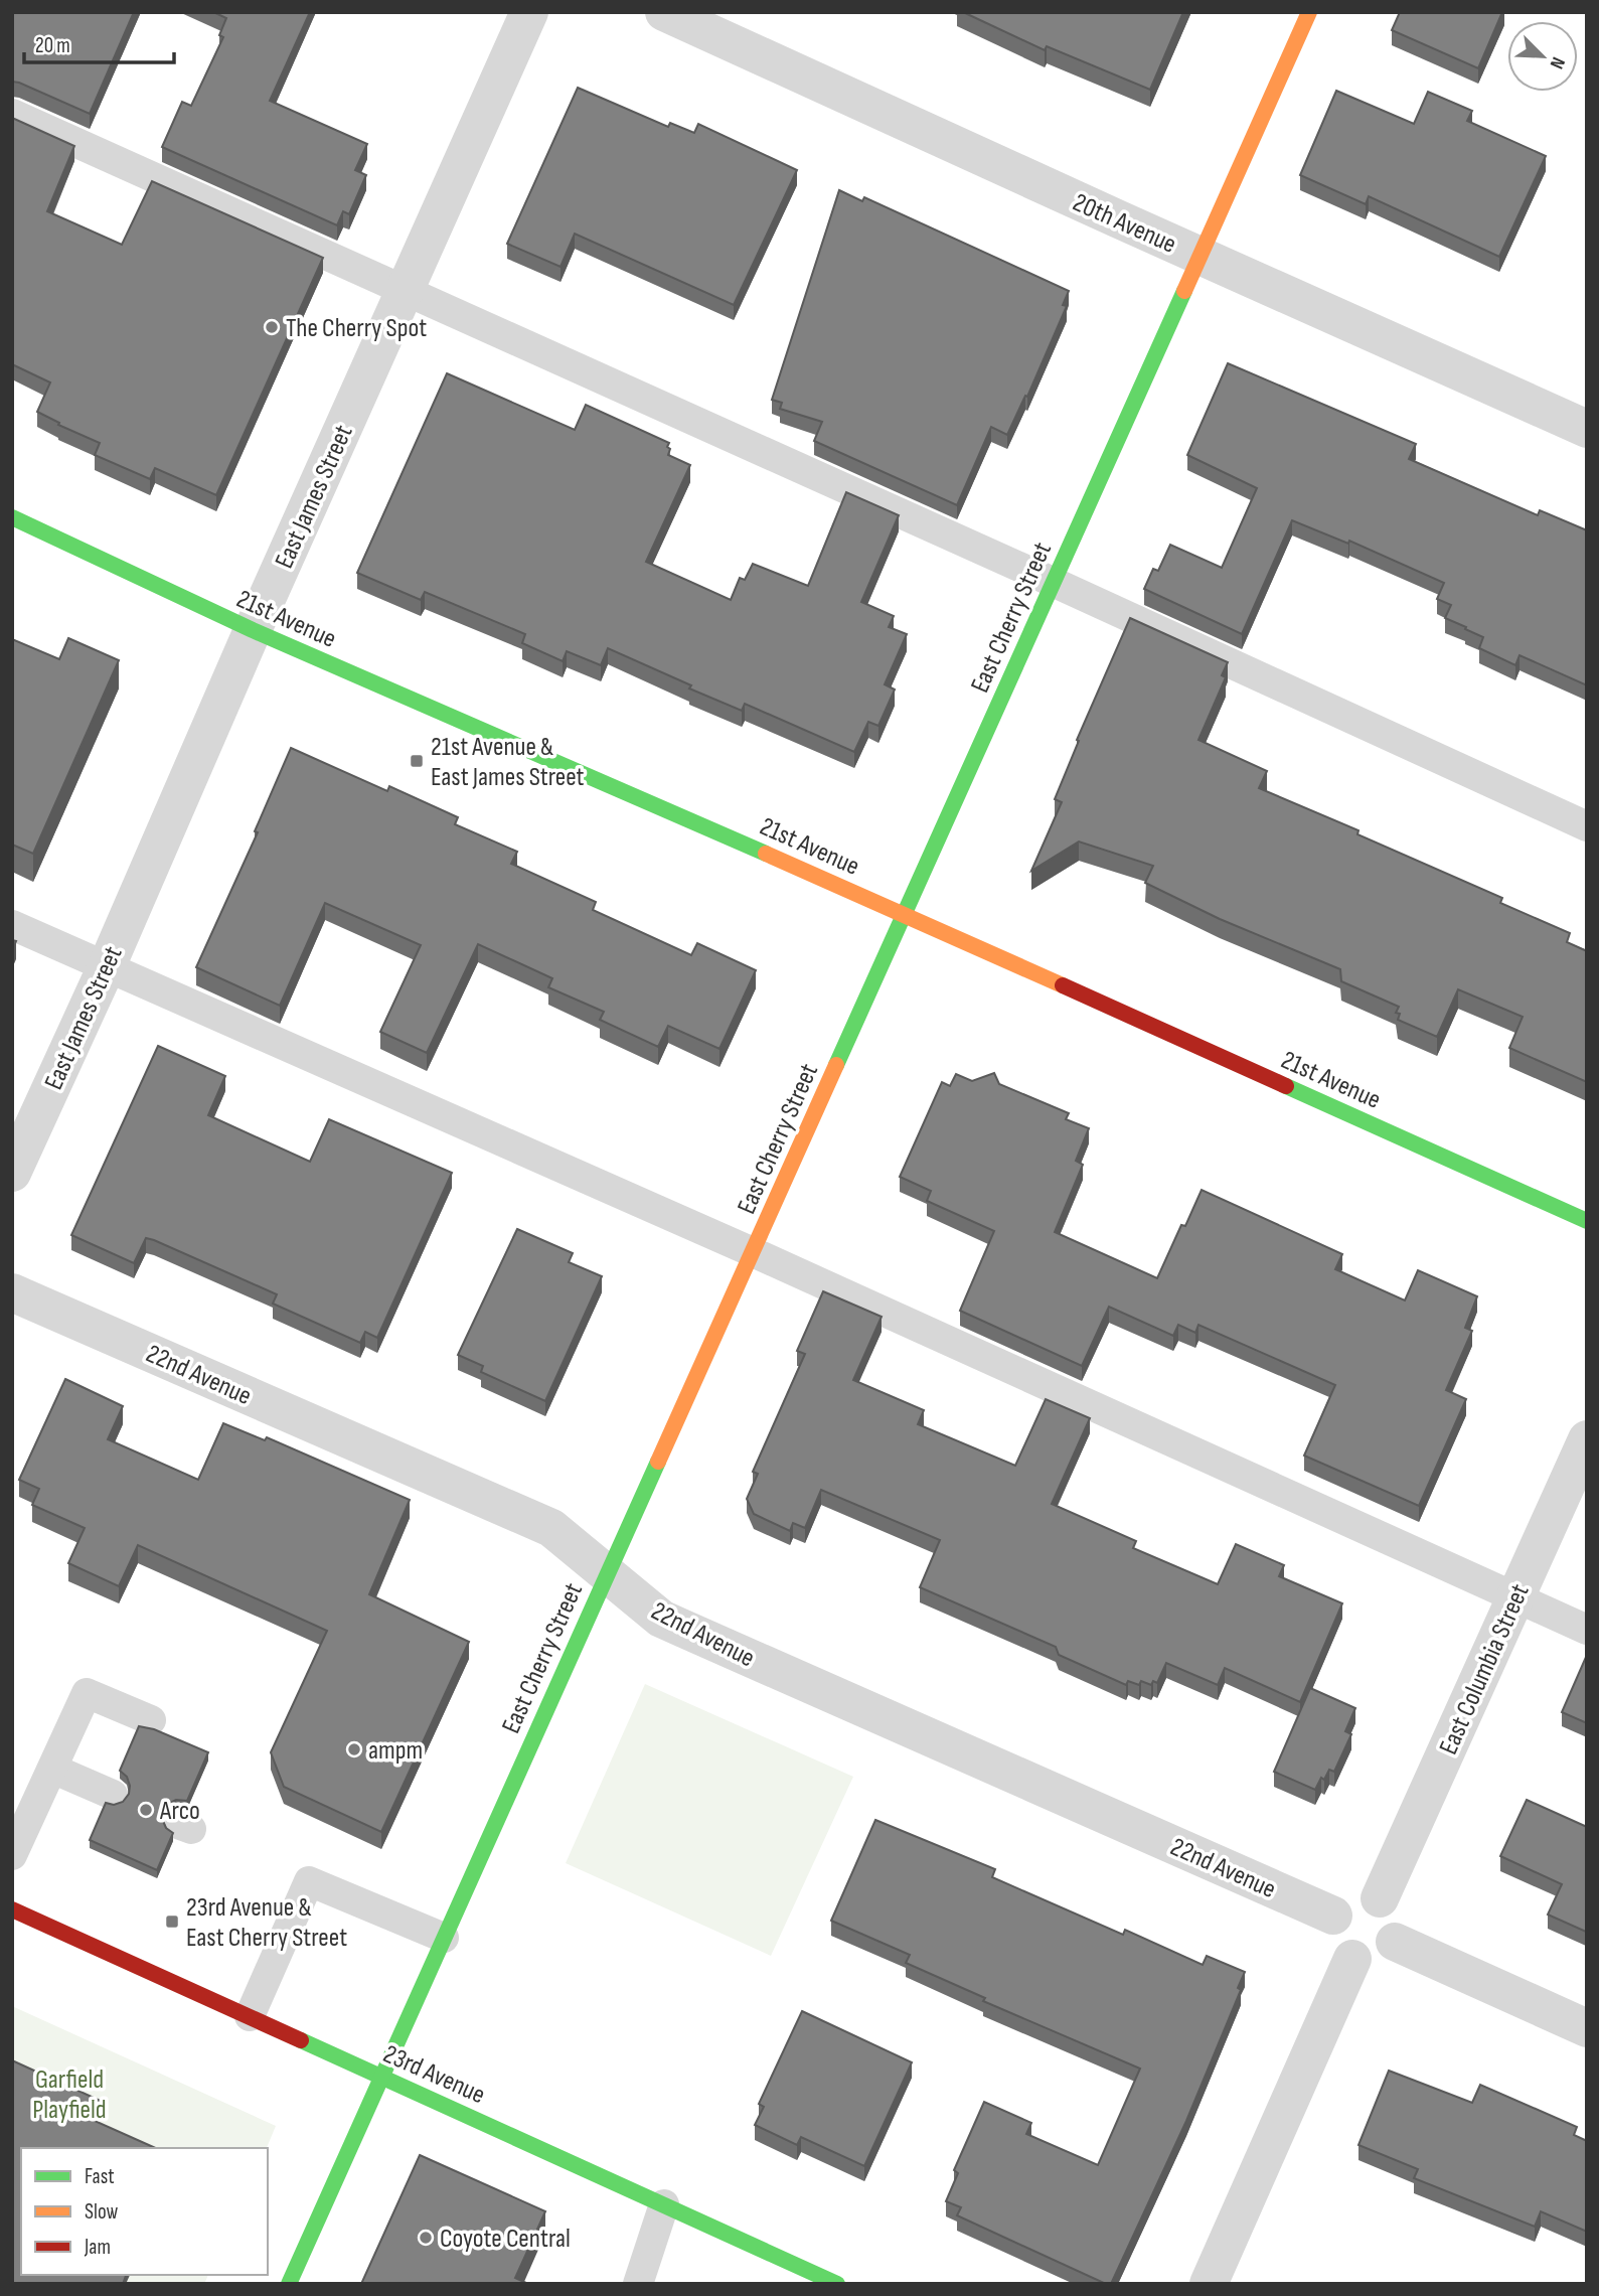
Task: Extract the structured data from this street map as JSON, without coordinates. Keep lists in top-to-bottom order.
{
  "streets": {
    "main road": ["East Cherry Street", "21st Avenue", "23rd Avenue"],
    "street": [
      "20th Avenue",
      "East James Street",
      "22nd Avenue",
      "East Columbia Street"
    ]
  },
  "crossings": [
    ["20th Avenue", "East Cherry Street"],
    ["East James Street", "21st Avenue"],
    ["East Cherry Street", "21st Avenue"],
    ["East Cherry Street", "22nd Avenue"],
    ["East Cherry Street", "23rd Avenue"],
    ["22nd Avenue", "East Columbia Street"]
  ],
  "parks": ["Garfield Playfield"],
  "places": {
    "other": [
      "The Cherry Spot",
      "ampm",
      "Arco",
      "Coyote Central"
    ],
    "transit": ["21st Avenue & East James Street", "23rd Avenue & East Cherry Street"]
  },
  "legend": ["Fast", "Slow", "Jam"],
  "scale_bar": "20 m",
  "north": "bottom right"
}
